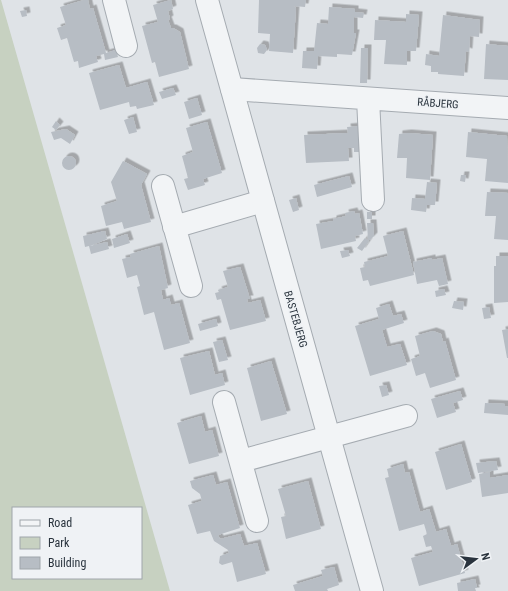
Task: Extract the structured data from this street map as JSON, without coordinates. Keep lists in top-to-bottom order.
{
  "streets": {
    "street": ["RÅBJERG", "BASTEBJERG"]
  },
  "crossings": [
    ["RÅBJERG", "BASTEBJERG"]
  ],
  "legend": ["Road", "Park", "Building"],
  "north": "right"
}
